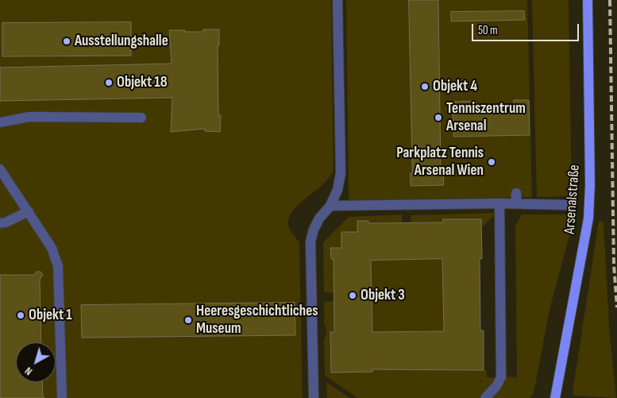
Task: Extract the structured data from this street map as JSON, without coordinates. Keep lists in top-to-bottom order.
{
  "streets": {
    "main road": ["Arsenalstraße"]
  },
  "places": [
    "Ausstellungshalle",
    "Objekt 18",
    "Objekt 4",
    "Tenniszentrum Arsenal",
    "Parkplatz Tennis Arsenal Wien",
    "Objekt 3",
    "Objekt 1",
    "Heeresgeschichtliches Museum"
  ],
  "scale_bar": "50 m",
  "north": "bottom left"
}
